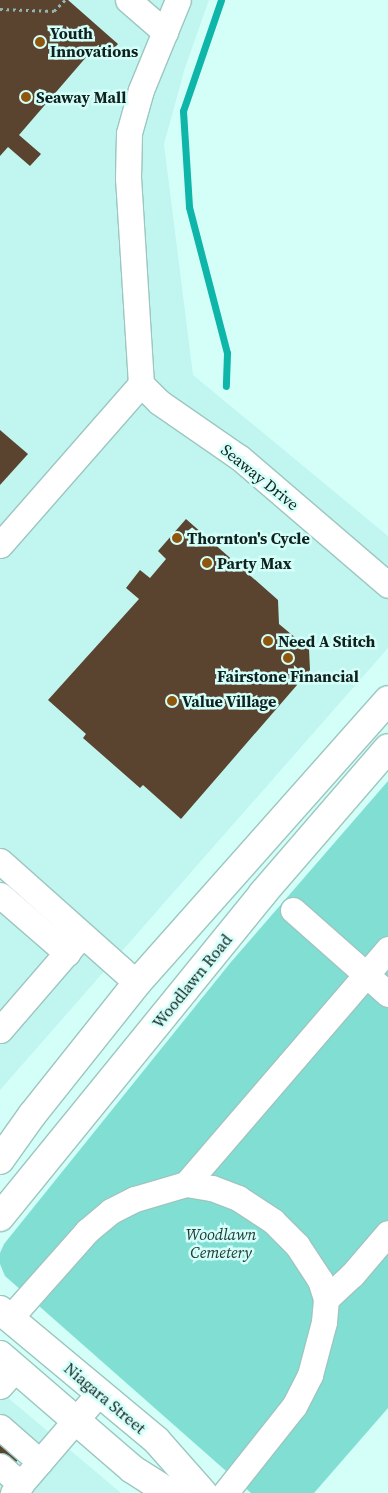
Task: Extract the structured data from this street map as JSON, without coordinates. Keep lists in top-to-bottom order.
{
  "streets": {
    "main road": ["Woodlawn Road", "Niagara Street"],
    "street": ["Seaway Drive"]
  },
  "parks": ["Woodlawn Cemetery"],
  "places": [
    "Youth Innovations",
    "Seaway Mall",
    "Thornton's Cycle",
    "Party Max",
    "Need A Stitch",
    "Fairstone Financial",
    "Value Village"
  ]
}
